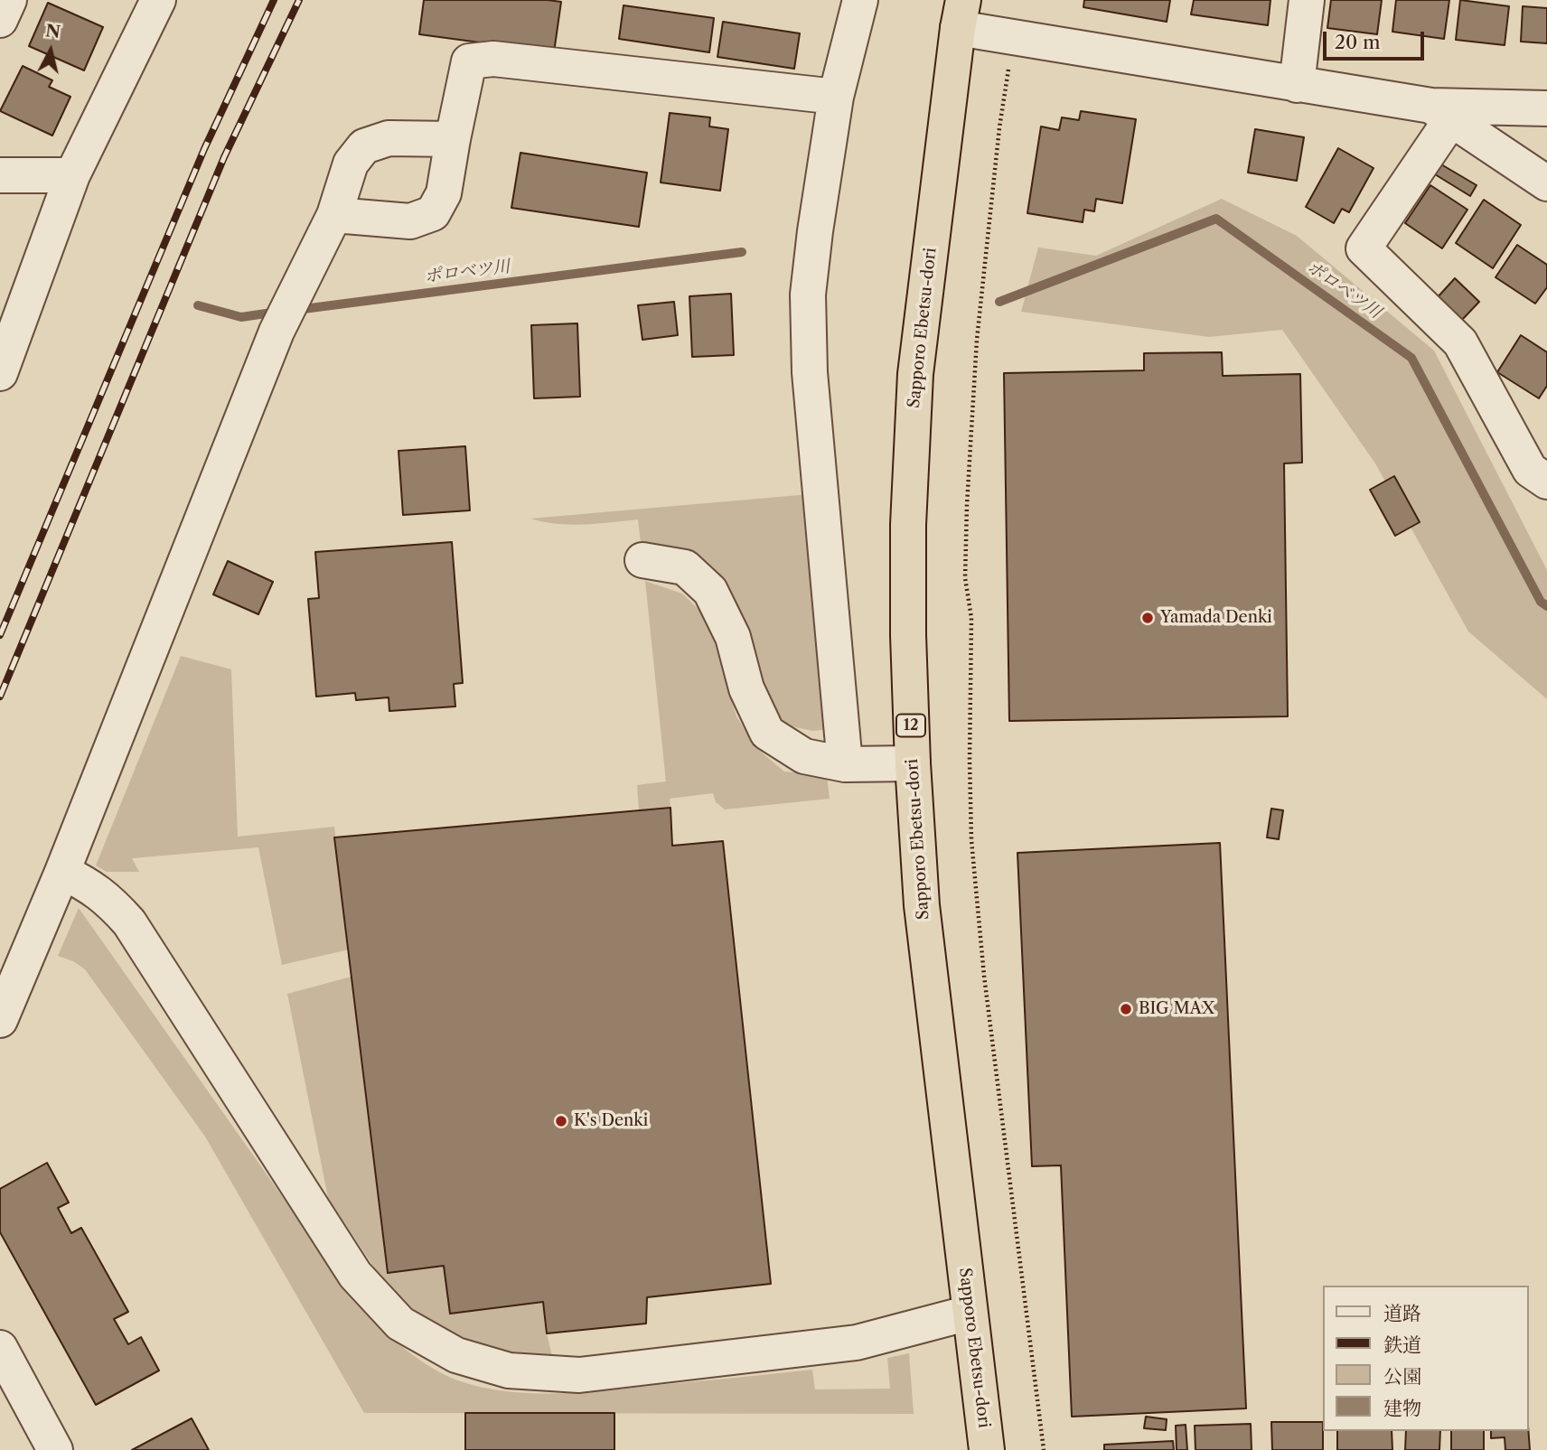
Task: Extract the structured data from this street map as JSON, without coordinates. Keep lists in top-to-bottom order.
{
  "streets": {
    "highway": ["Sapporo Ebetsu-dori", "12"]
  },
  "water": ["ポロベツ川"],
  "places": ["Yamada Denki", "BIG MAX", "K's Denki"],
  "legend": [
    "道路",
    "鉄道",
    "公園",
    "建物"
  ],
  "scale_bar": "20 m",
  "north": "top"
}
